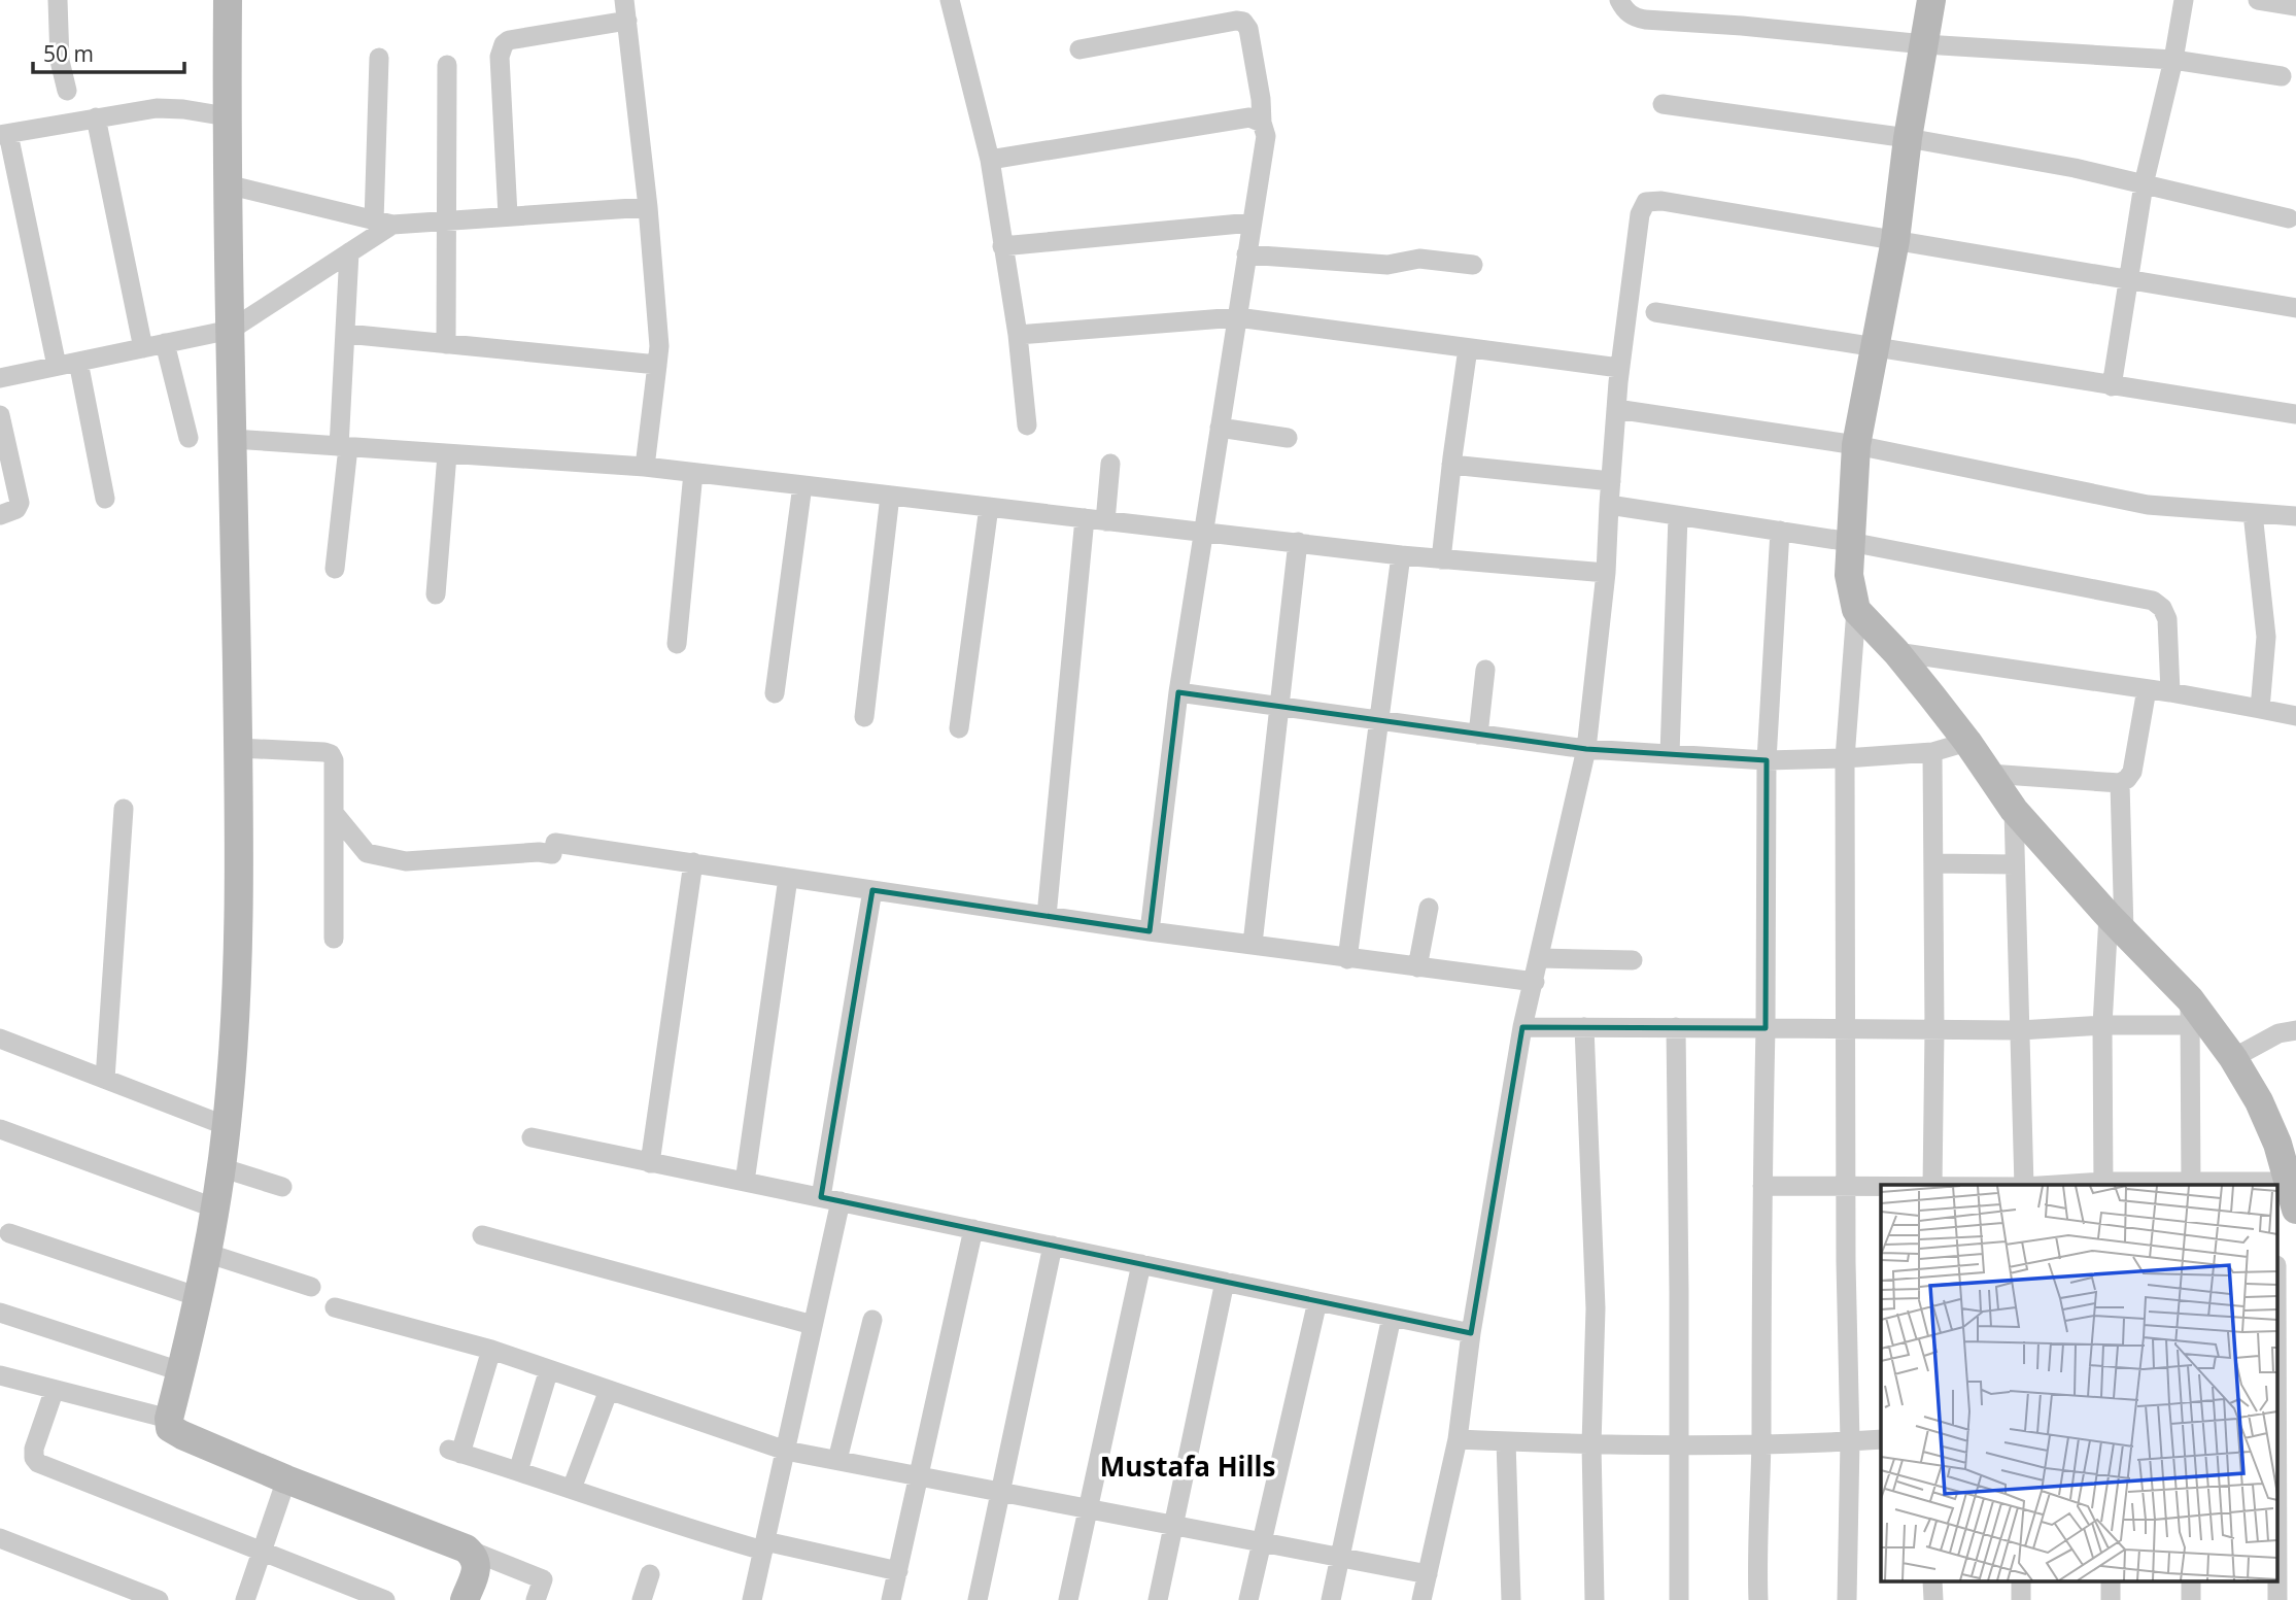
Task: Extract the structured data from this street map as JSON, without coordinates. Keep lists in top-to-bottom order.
{
  "districts": ["Mustafa Hills"],
  "scale_bar": "50 m"
}
